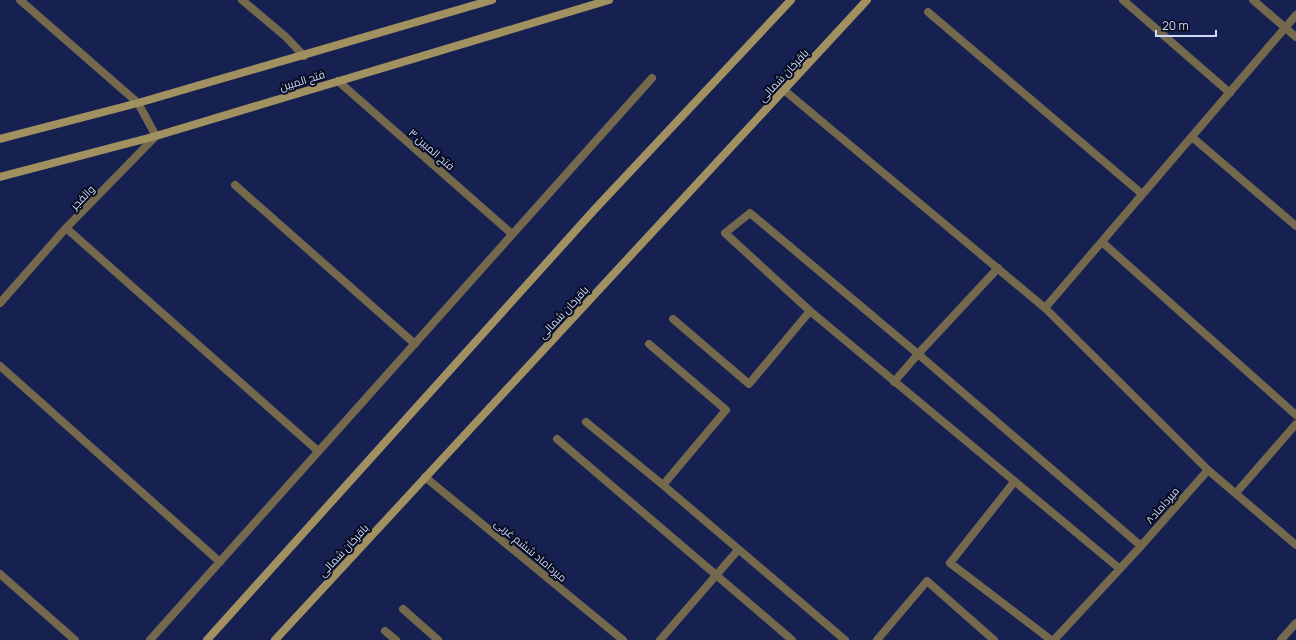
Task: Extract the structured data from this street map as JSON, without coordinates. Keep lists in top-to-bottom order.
{
  "streets": {
    "main road": ["باقرخان شمالی", "فتح المبین"],
    "street": [
      "فتح المبین ۳",
      "والفجر",
      "میرداماد۸",
      "میرداماد ششم غربی"
    ]
  },
  "crossings": [
    ["باقرخان شمالی", "میرداماد ششم غربی"],
    ["فتح المبین", "فتح المبین ۳"],
    ["فتح المبین", "والفجر"]
  ],
  "scale_bar": "20 m"
}
